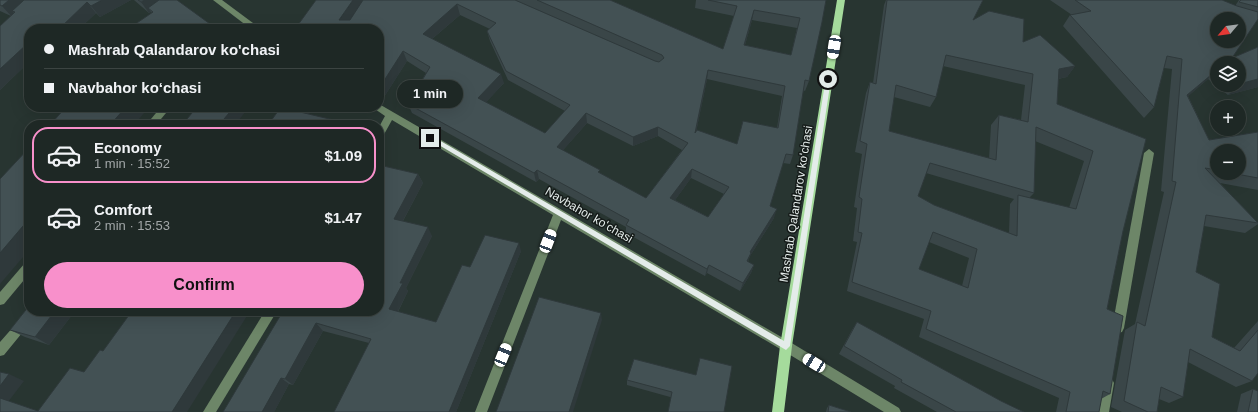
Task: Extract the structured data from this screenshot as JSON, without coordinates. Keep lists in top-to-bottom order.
{
  "streets": {
    "main road": ["Mashrab Qalandarov ko'chasi"],
    "street": ["Navbahor koʻchasi"]
  },
  "crossings": [
    ["Mashrab Qalandarov ko'chasi", "Navbahor koʻchasi"]
  ],
  "north": "bottom left",
  "page": {
    "map_buttons": ["+", "−"],
    "banner": ["Mashrab Qalandarov ko'chasi", "Navbahor koʻchasi"],
    "bubble": "1 min",
    "list": [
      {
        "name": "Economy",
        "note": "1 min · 15:52",
        "value": "$1.09"
      },
      {
        "name": "Comfort",
        "note": "2 min · 15:53",
        "value": "$1.47"
      }
    ],
    "buttons": "Confirm"
  }
}
